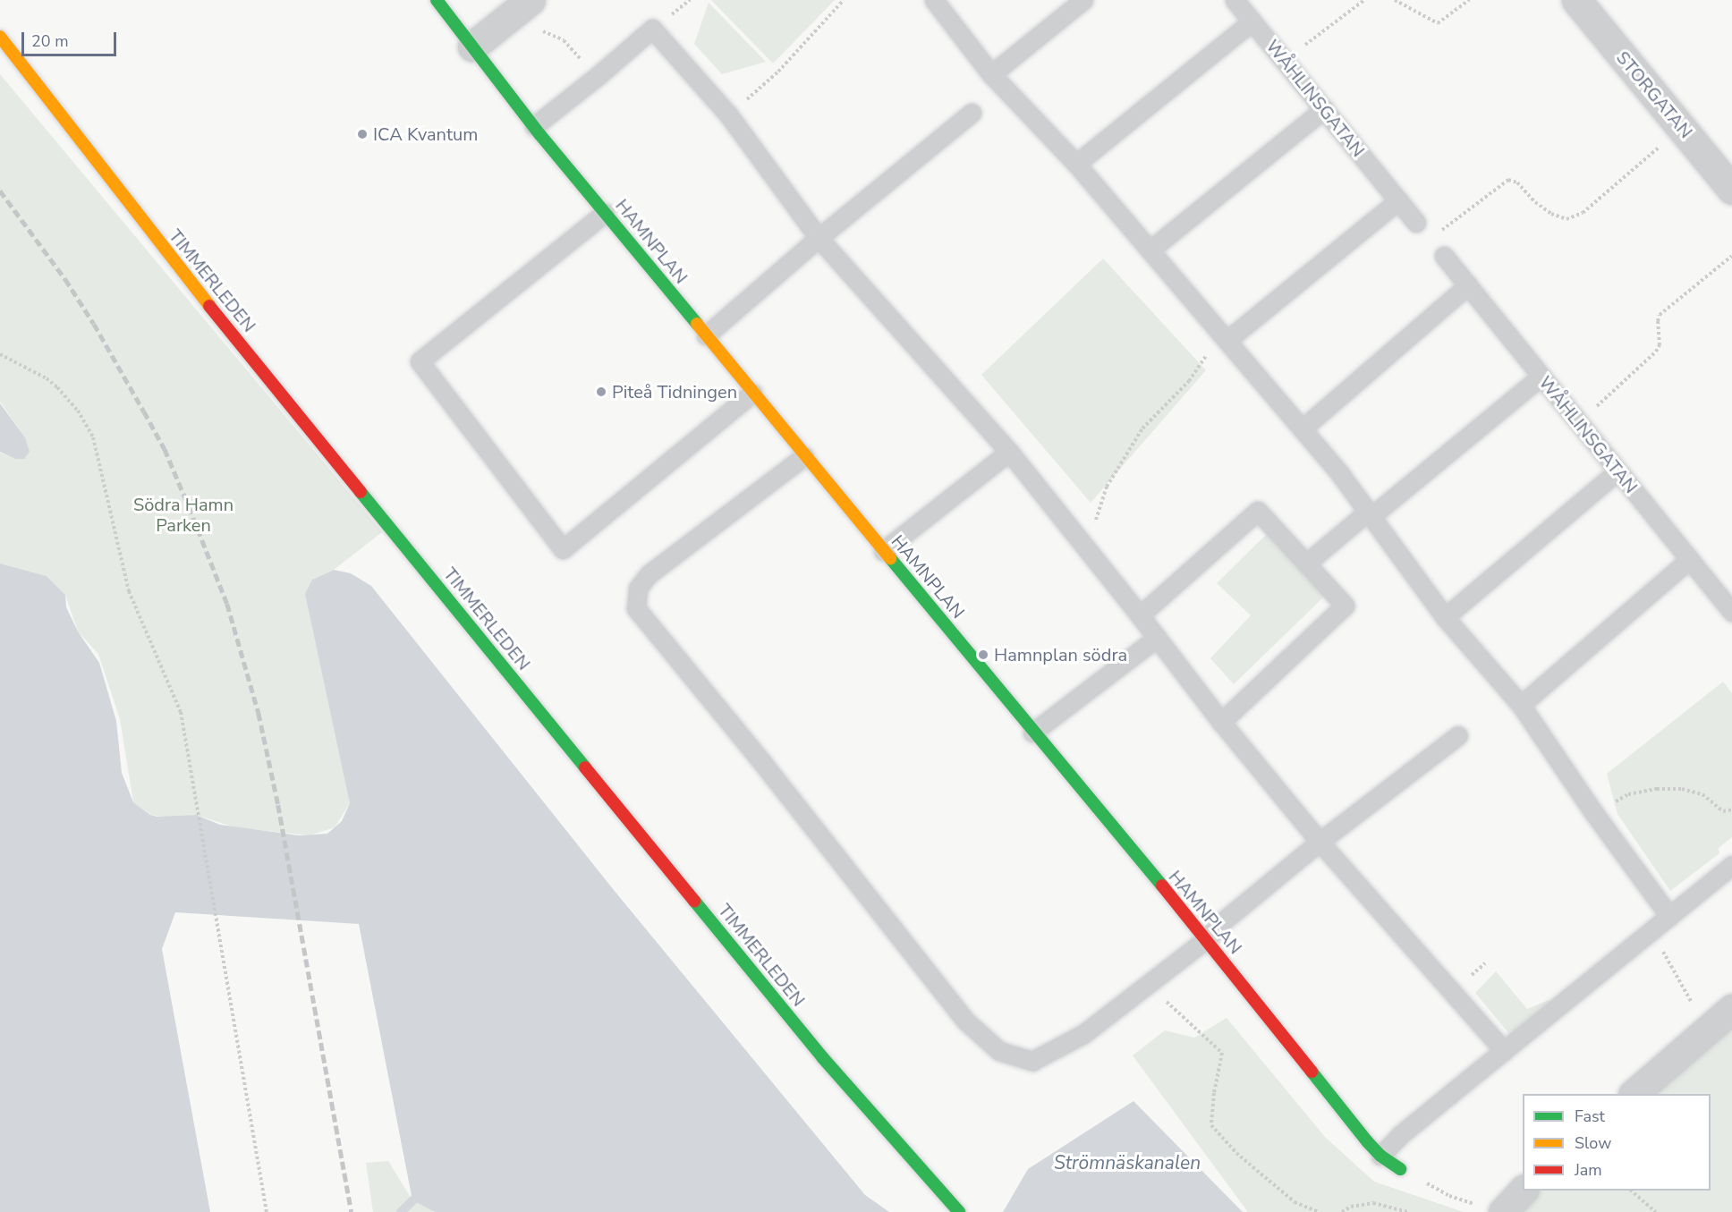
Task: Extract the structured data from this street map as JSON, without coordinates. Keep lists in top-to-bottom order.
{
  "streets": {
    "street": ["STORGATAN", "HAMNPLAN", "TIMMERLEDEN"],
    "lane": ["WÅHLINSGATAN"]
  },
  "water": ["Strömnäskanalen"],
  "parks": ["Södra Hamn Parken"],
  "places": ["ICA Kvantum", "Piteå Tidningen", "Hamnplan södra"],
  "legend": ["Fast", "Slow", "Jam"],
  "scale_bar": "20 m"
}
